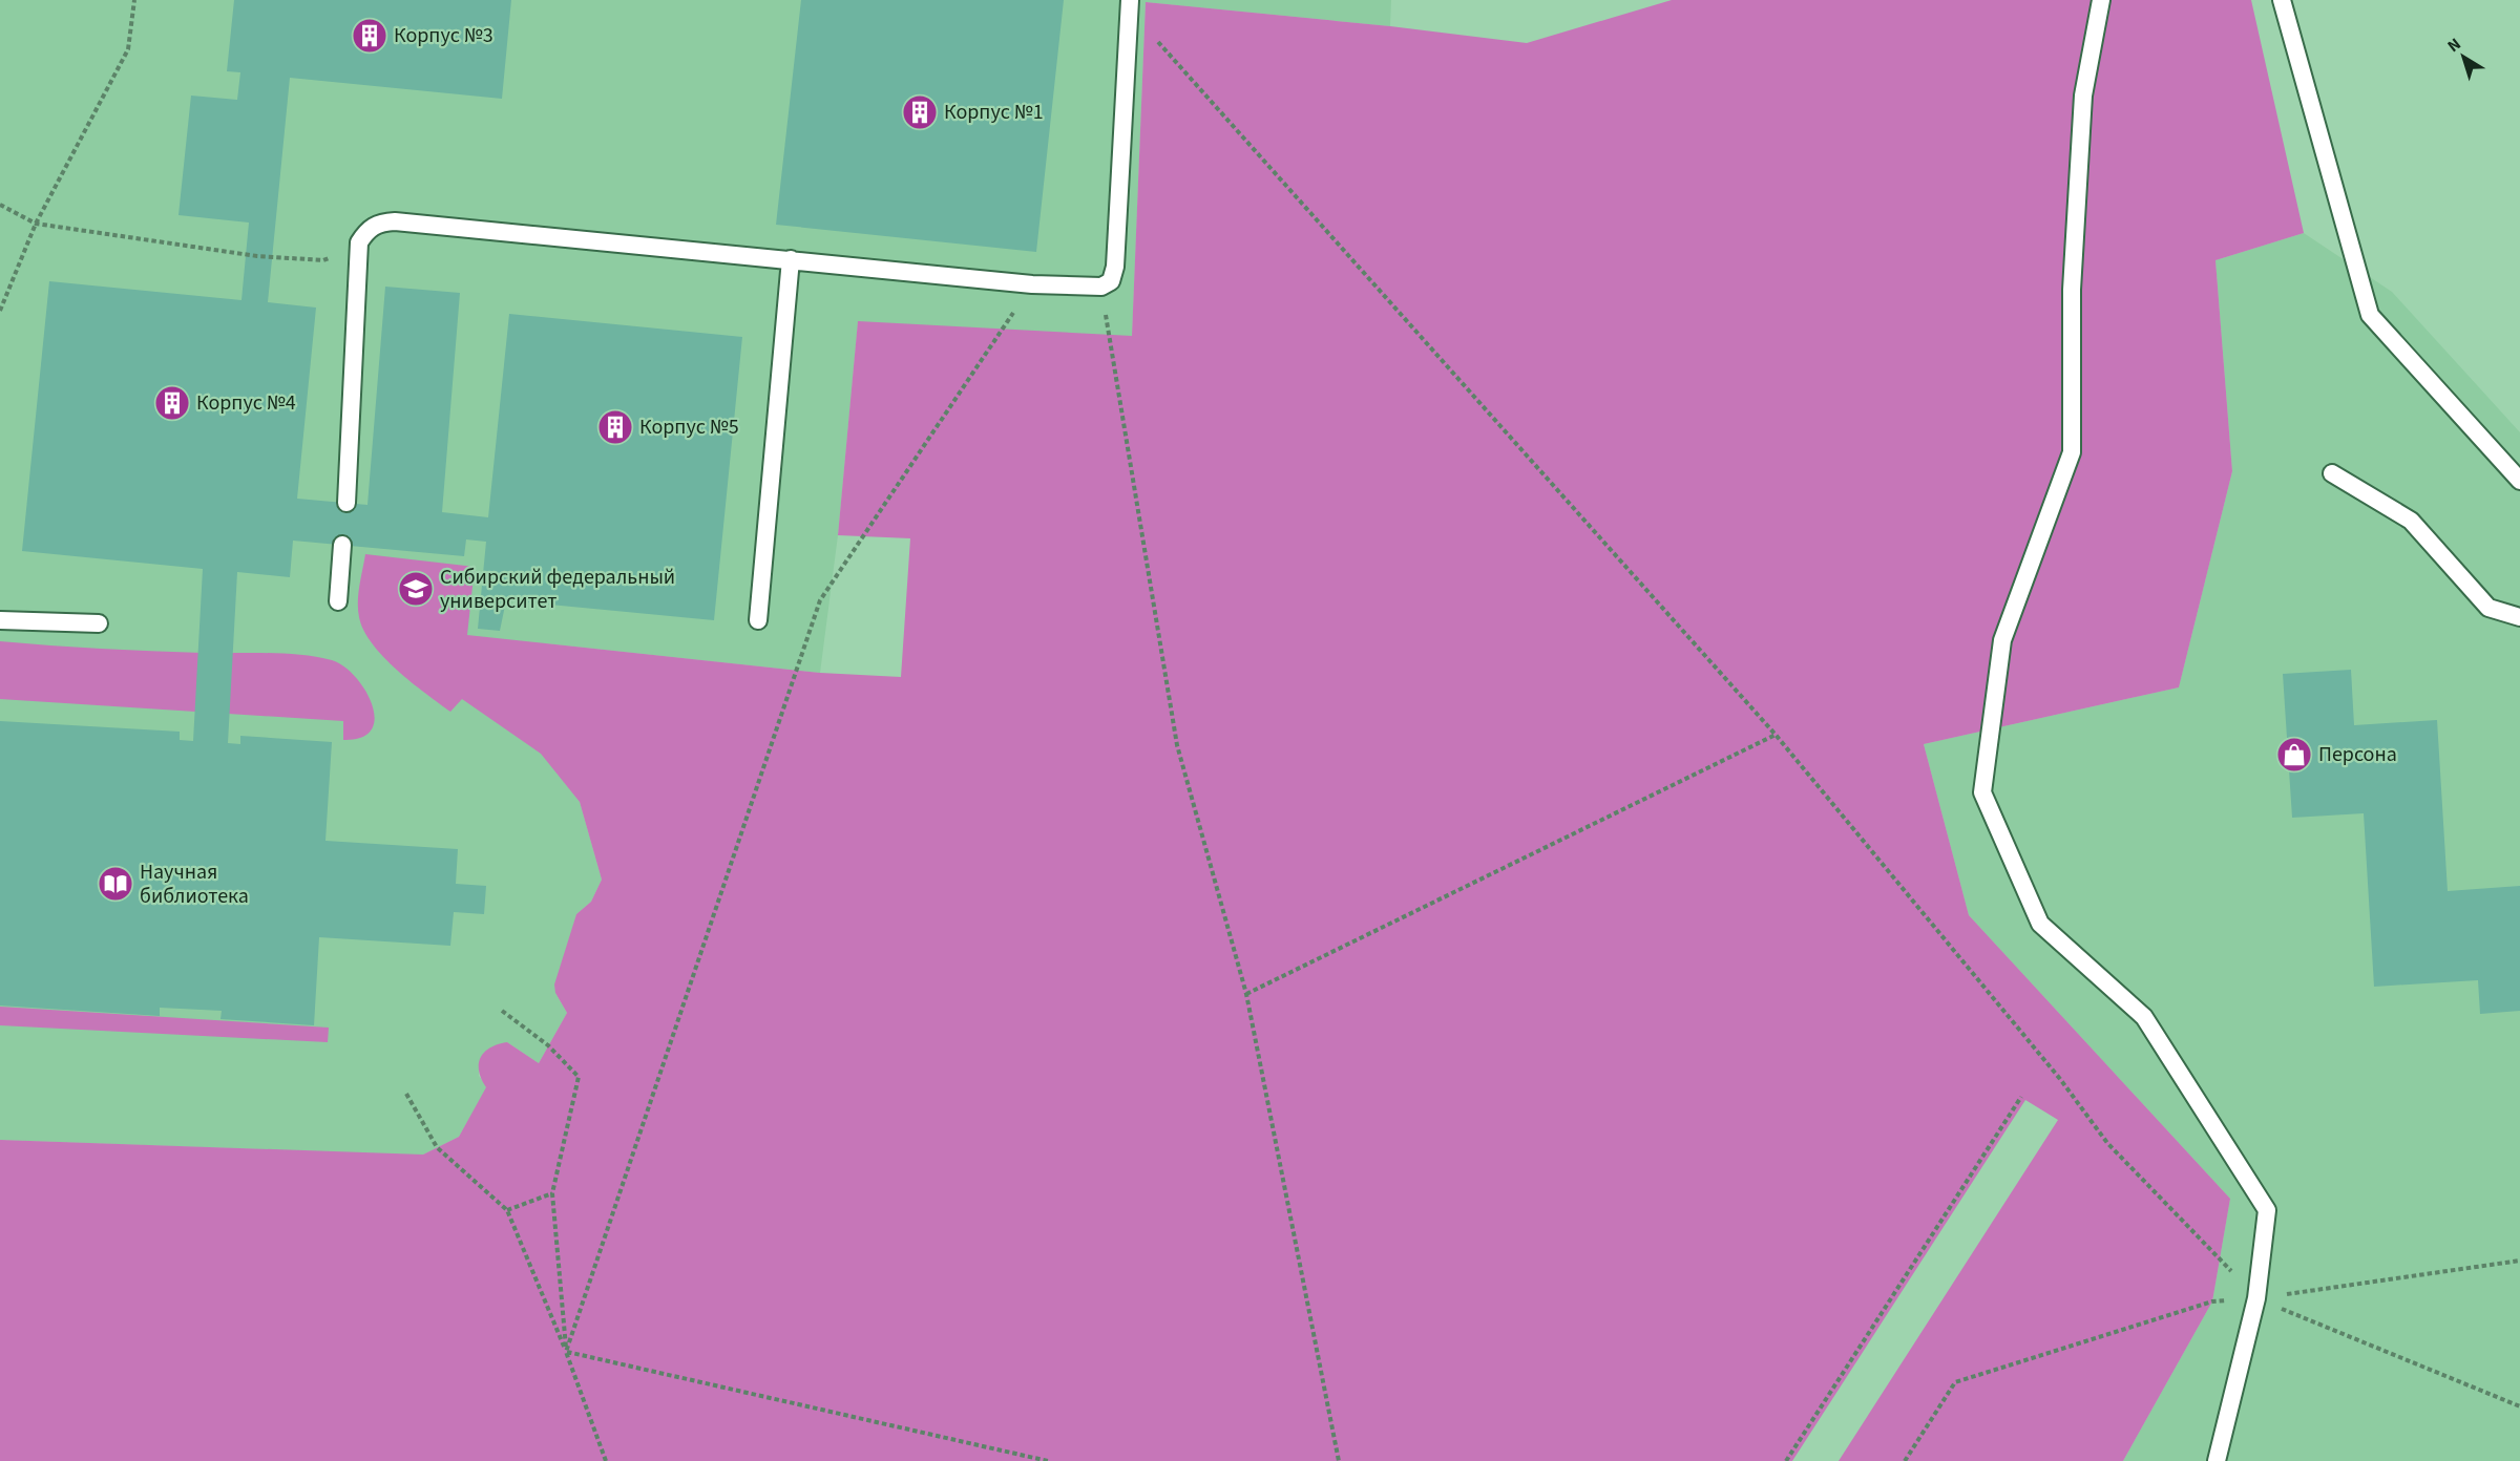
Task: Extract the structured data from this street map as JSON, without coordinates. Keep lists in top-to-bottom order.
{
  "places": {
    "building": [
      "Корпус №3",
      "Корпус №1",
      "Корпус №4",
      "Корпус №5"
    ],
    "school or university": ["Сибирский федеральный университет"],
    "shop": ["Персона"],
    "library": ["Научная библиотека"]
  },
  "north": "top left"
}
